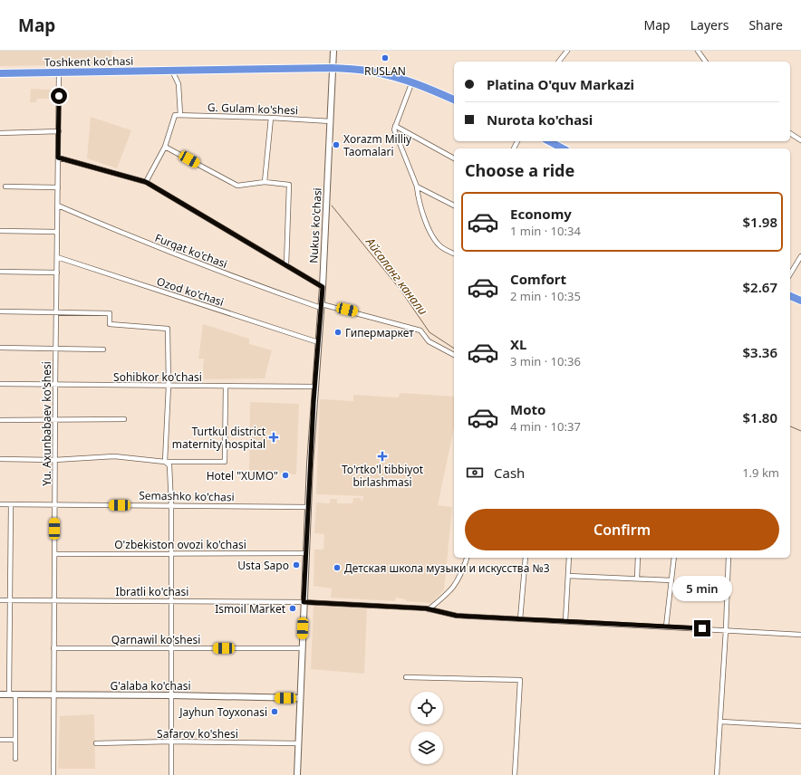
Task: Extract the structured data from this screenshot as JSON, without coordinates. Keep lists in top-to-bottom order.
{
  "streets": {
    "highway": ["Toshkent ko'chasi"],
    "main road": ["Nukus ko'chasi", "G'alaba ko'chasi"],
    "street": [
      "G. Gulam ko'shesi",
      "Furqat ko'chasi",
      "Ozod ko'chasi",
      "Sohibkor ko'chasi",
      "Yu. Axunbabaev ko'shesi",
      "Semashko ko'chasi",
      "O'zbekiston ovozi ko'chasi",
      "Ibratli ko'chasi",
      "Qarnawil ko'shesi",
      "Safarov ko'shesi"
    ]
  },
  "crossings": [
    ["Toshkent ko'chasi", "Nukus ko'chasi"],
    ["Toshkent ko'chasi", "Yu. Axunbabaev ko'shesi"],
    ["G. Gulam ko'shesi", "Nukus ko'chasi"],
    ["Nukus ko'chasi", "Furqat ko'chasi"],
    ["Nukus ko'chasi", "Ozod ko'chasi"],
    ["Nukus ko'chasi", "Sohibkor ko'chasi"],
    ["Nukus ko'chasi", "Semashko ko'chasi"],
    ["Nukus ko'chasi", "O'zbekiston ovozi ko'chasi"],
    ["Nukus ko'chasi", "Ibratli ko'chasi"],
    ["Nukus ko'chasi", "Qarnawil ko'shesi"],
    ["Nukus ko'chasi", "G'alaba ko'chasi"],
    ["Nukus ko'chasi", "Safarov ko'shesi"],
    ["Furqat ko'chasi", "Yu. Axunbabaev ko'shesi"],
    ["Ozod ko'chasi", "Yu. Axunbabaev ko'shesi"],
    ["Sohibkor ko'chasi", "Yu. Axunbabaev ko'shesi"],
    ["Yu. Axunbabaev ko'shesi", "Semashko ko'chasi"],
    ["Yu. Axunbabaev ko'shesi", "O'zbekiston ovozi ko'chasi"],
    ["Yu. Axunbabaev ko'shesi", "Ibratli ko'chasi"],
    ["Yu. Axunbabaev ko'shesi", "Qarnawil ko'shesi"],
    ["Yu. Axunbabaev ko'shesi", "G'alaba ko'chasi"]
  ],
  "water": ["Айсаланг канали"],
  "places": {
    "other": [
      "RUSLAN",
      "Xorazm Milliy Taomalari",
      "Гипермаркет",
      "Hotel \"XUMO\"",
      "Usta Sapo",
      "Детская школа музыки и искусства №3",
      "Ismoil Market",
      "Jayhun Toyxonasi"
    ],
    "health": ["Turtkul district maternity hospital", "To'rtko'l tibbiyot birlashmasi"]
  },
  "page": {
    "header": "Map",
    "nav": ["Map", "Layers", "Share"],
    "banner": ["Platina O'quv Markazi", "Nurota ko'chasi"],
    "heading": "Choose a ride",
    "list": [
      {
        "name": "Economy",
        "note": "1 min · 10:34",
        "value": "$1.98"
      },
      {
        "name": "Comfort",
        "note": "2 min · 10:35",
        "value": "$2.67"
      },
      {
        "name": "XL",
        "note": "3 min · 10:36",
        "value": "$3.36"
      },
      {
        "name": "Moto",
        "note": "4 min · 10:37",
        "value": "$1.80"
      }
    ],
    "pay": ["Cash", "1.9 km"],
    "buttons": "Confirm",
    "bubble": "5 min"
  }
}
